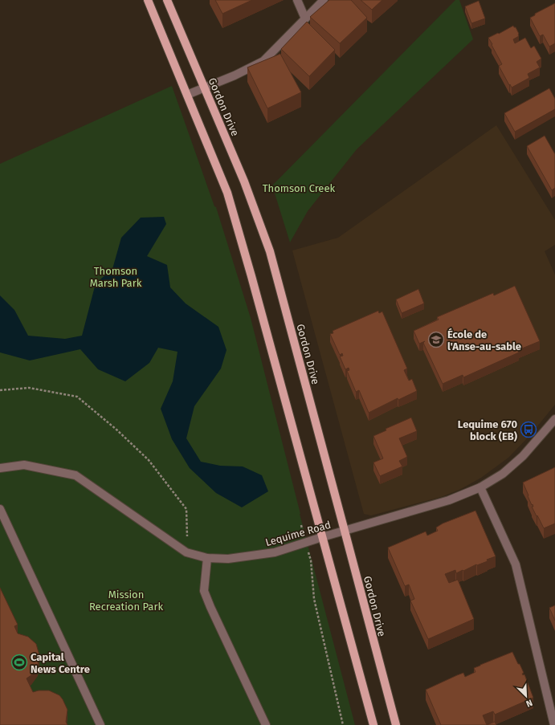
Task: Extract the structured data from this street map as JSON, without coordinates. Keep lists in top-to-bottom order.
{
  "streets": {
    "main road": ["Gordon Drive"],
    "street": ["Lequime Road"]
  },
  "crossings": [
    ["Gordon Drive", "Lequime Road"]
  ],
  "parks": ["Thomson Creek", "Thomson Marsh Park", "Mission Recreation Park"],
  "places": {
    "school or university": ["École de l'Anse-au-sable"],
    "bus stop": ["Lequime 670 block (EB)"],
    "sports": ["Capital News Centre"]
  },
  "north": "bottom right"
}
